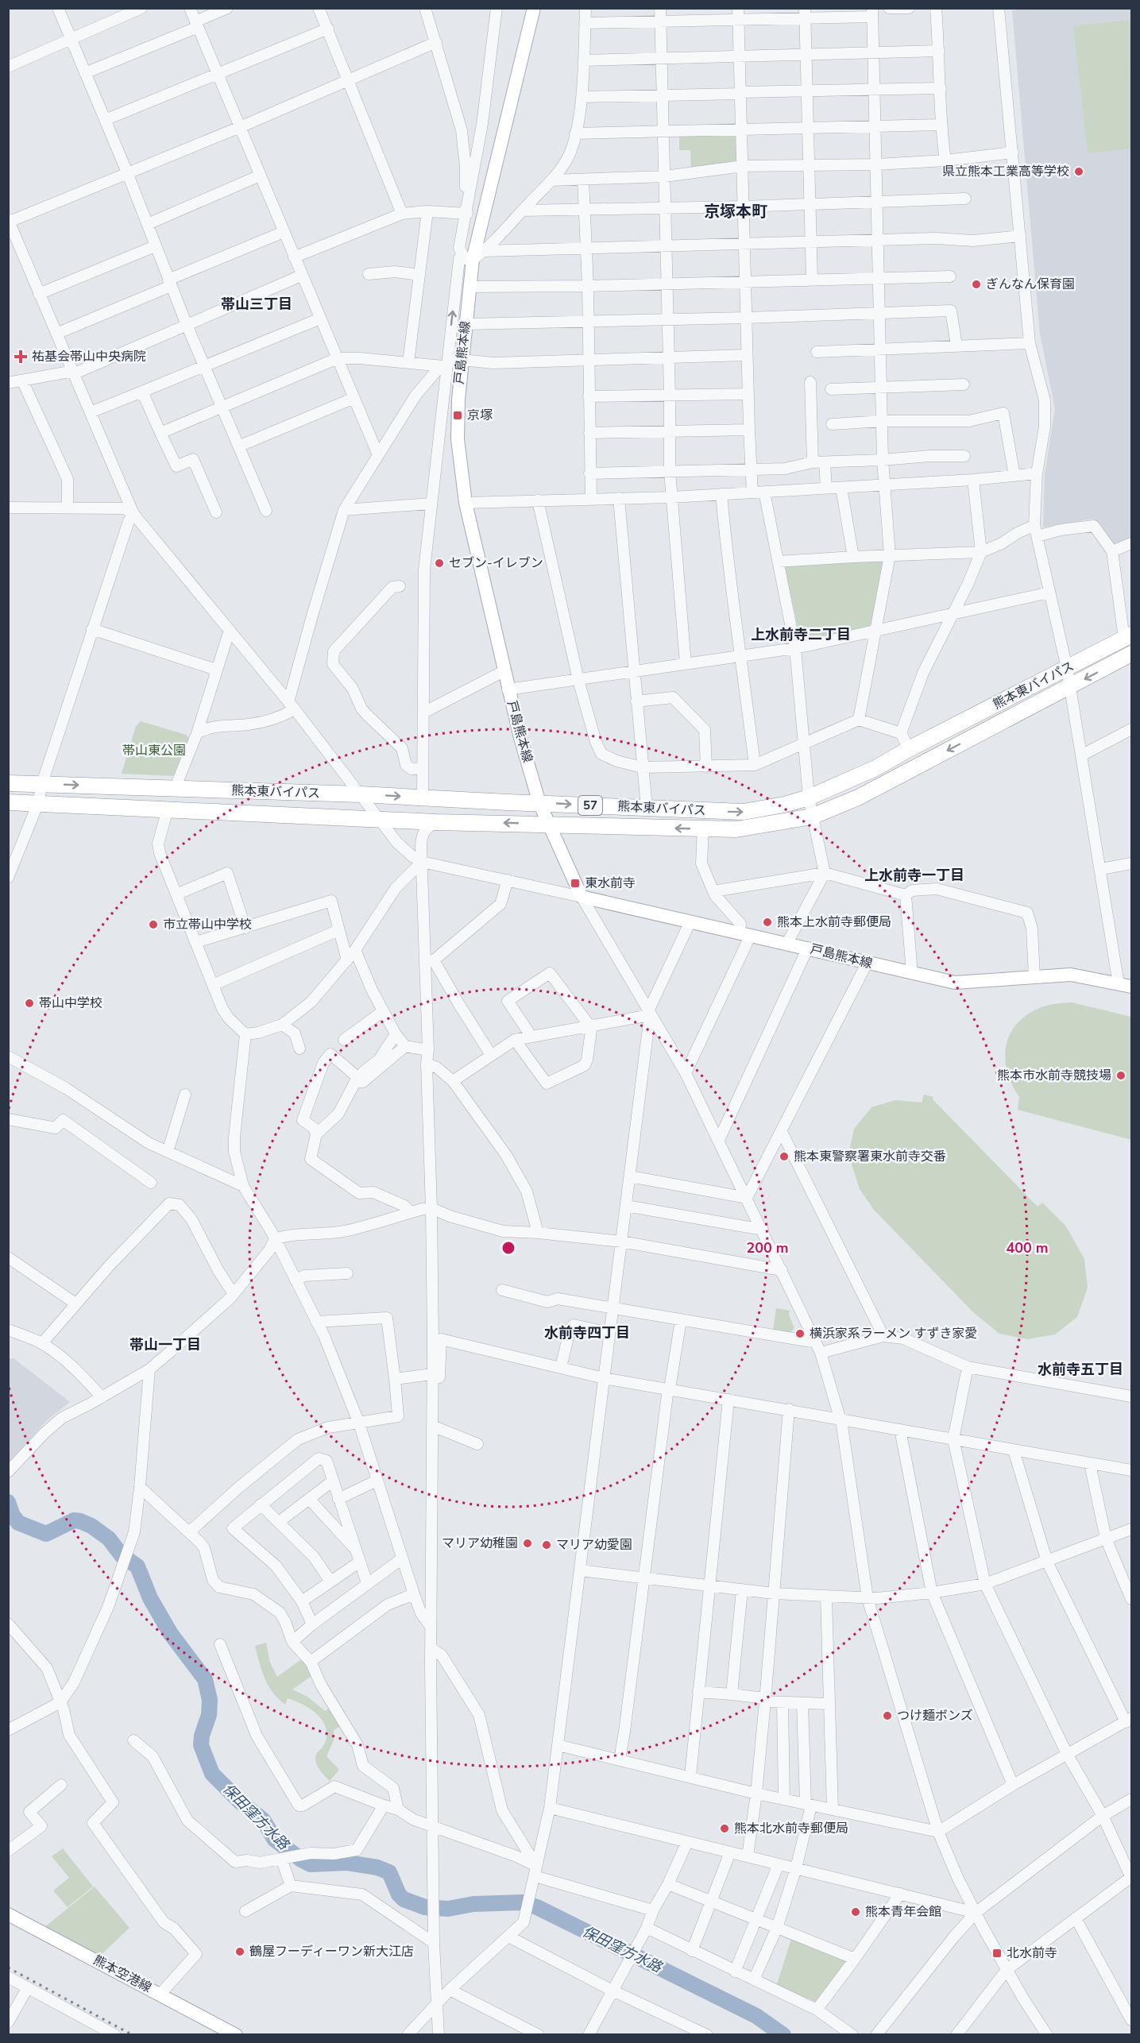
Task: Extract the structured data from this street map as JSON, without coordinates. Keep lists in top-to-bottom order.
{
  "streets": {
    "highway": ["熊本東バイパス", "57"],
    "main road": ["戸島熊本線", "熊本空港線"]
  },
  "crossings": [
    ["戸島熊本線", "熊本東バイパス"]
  ],
  "districts": [
    "京塚本町",
    "帯山三丁目",
    "上水前寺二丁目",
    "上水前寺一丁目",
    "水前寺四丁目",
    "帯山一丁目",
    "水前寺五丁目"
  ],
  "water": ["保田窪方水路"],
  "parks": ["帯山東公園"],
  "places": {
    "other": [
      "県立熊本工業高等学校",
      "ぎんなん保育園",
      "セブン-イレブン",
      "熊本上水前寺郵便局",
      "市立帯山中学校",
      "帯山中学校",
      "熊本市水前寺競技場",
      "熊本東警察署東水前寺交番",
      "横浜家系ラーメン すずき家愛",
      "マリア幼稚園",
      "マリア幼愛園",
      "つけ麺ボンズ",
      "熊本北水前寺郵便局",
      "熊本青年会館",
      "鶴屋フーディーワン新大江店"
    ],
    "health": ["祐基会帯山中央病院"],
    "transit": ["京塚", "東水前寺", "北水前寺"]
  },
  "rings": ["200 m", "400 m"]
}
